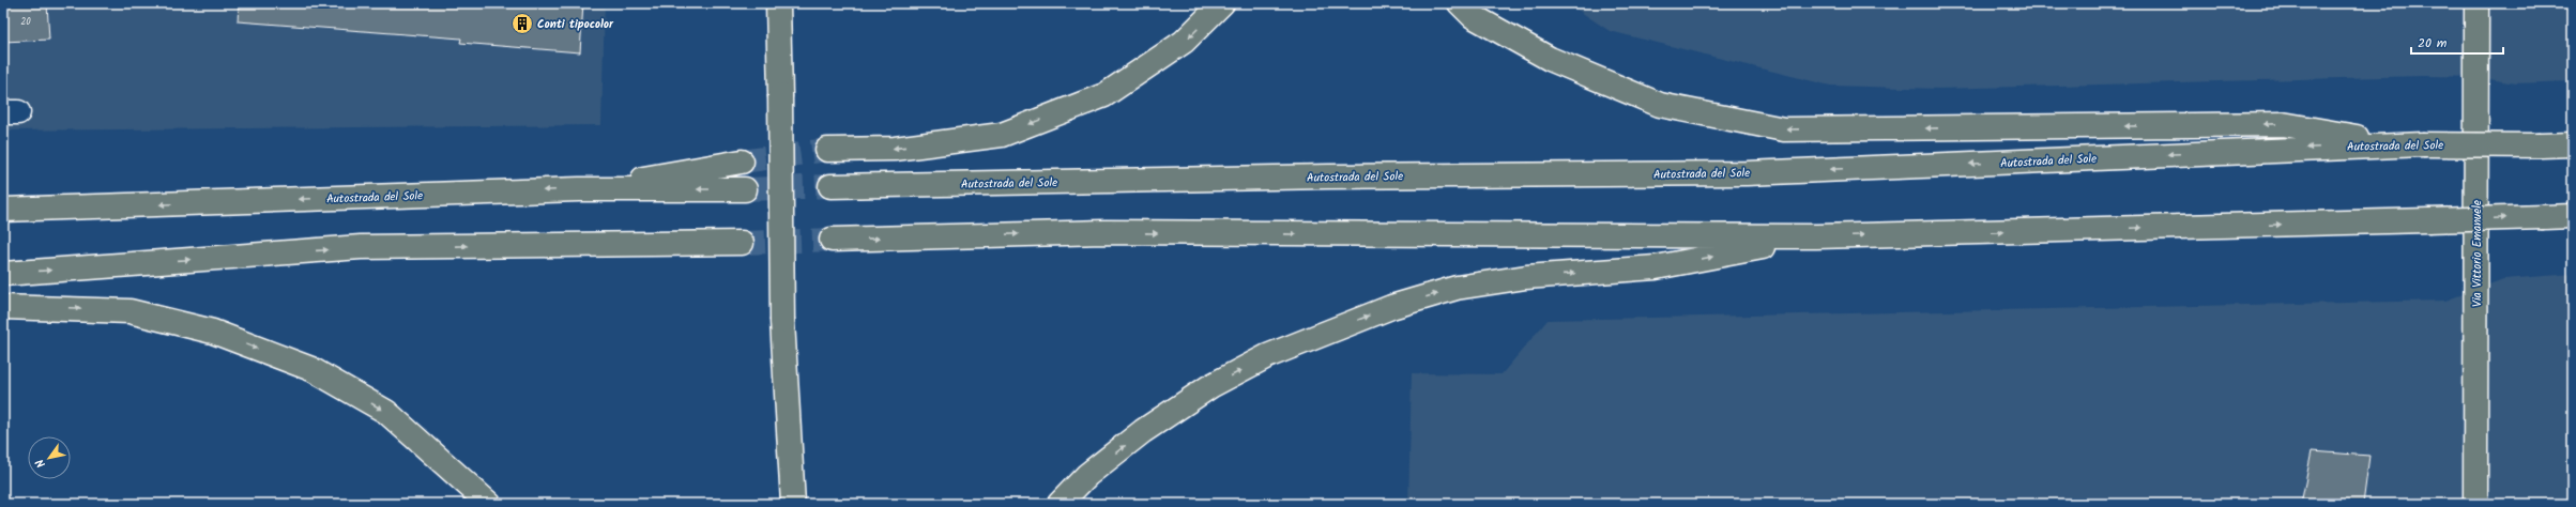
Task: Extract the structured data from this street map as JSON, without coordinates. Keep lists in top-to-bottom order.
{
  "streets": {
    "main road": ["Autostrada del Sole", "Via Vittorio Emanuele"]
  },
  "places": {
    "building": ["Conti tipocolor"]
  },
  "house_numbers": ["20"],
  "scale_bar": "20 m",
  "north": "bottom left"
}
